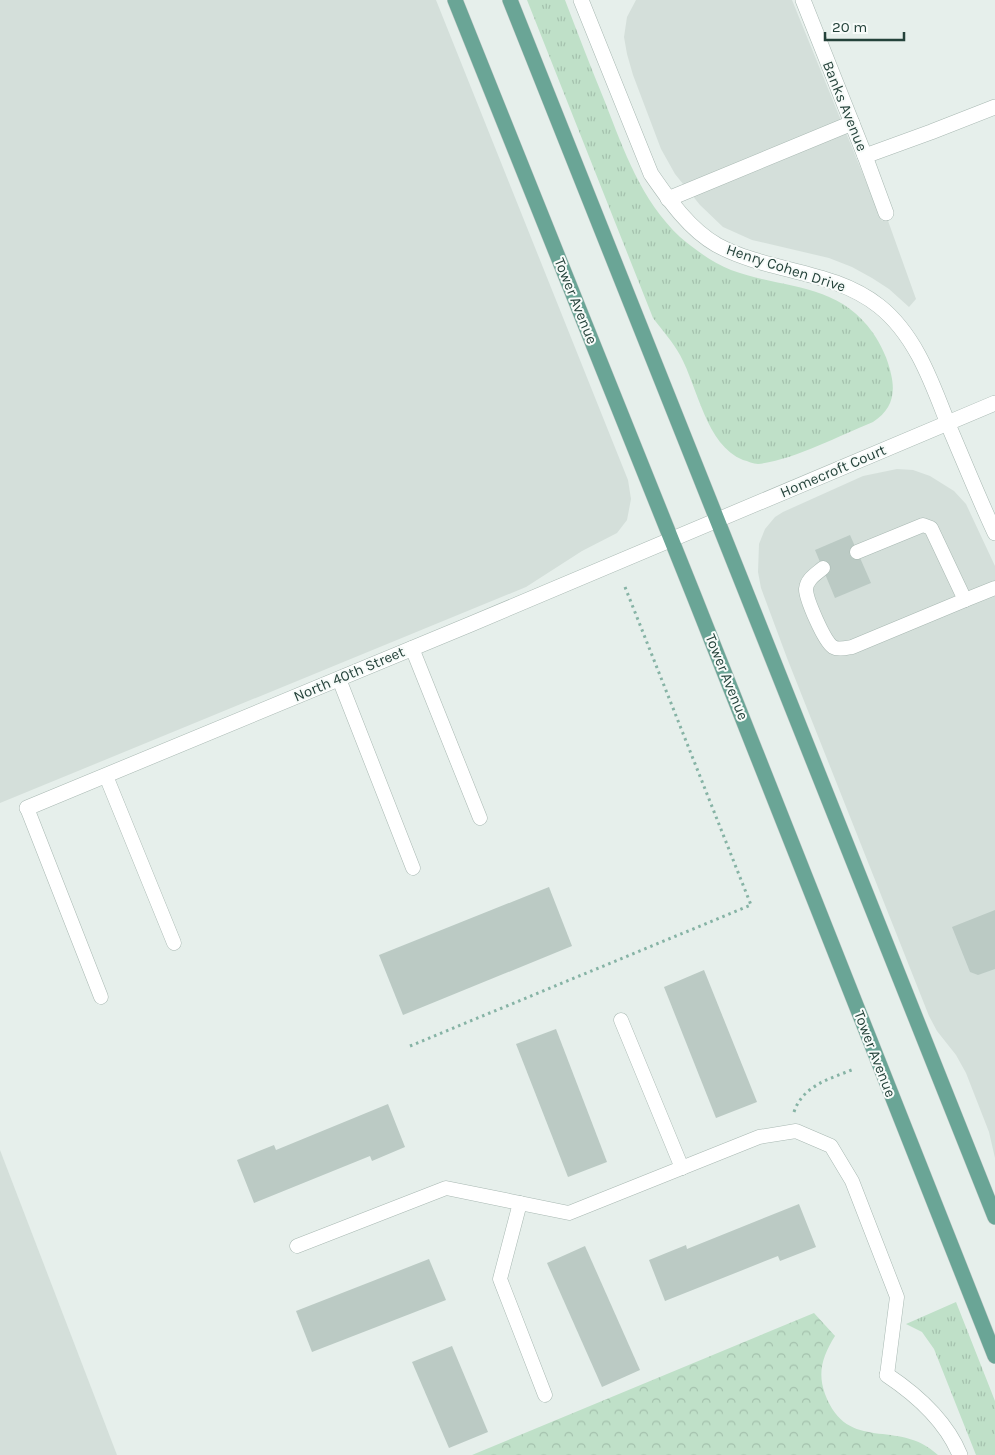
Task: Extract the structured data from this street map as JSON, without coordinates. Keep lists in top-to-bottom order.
{
  "streets": {
    "main road": ["Tower Avenue"],
    "street": [
      "Banks Avenue",
      "Henry Cohen Drive",
      "Homecroft Court",
      "North 40th Street"
    ]
  },
  "crossings": [
    ["Henry Cohen Drive", "Homecroft Court"],
    ["Tower Avenue", "Homecroft Court"],
    ["Tower Avenue", "North 40th Street"],
    ["Homecroft Court", "North 40th Street"]
  ],
  "scale_bar": "20 m"
}
